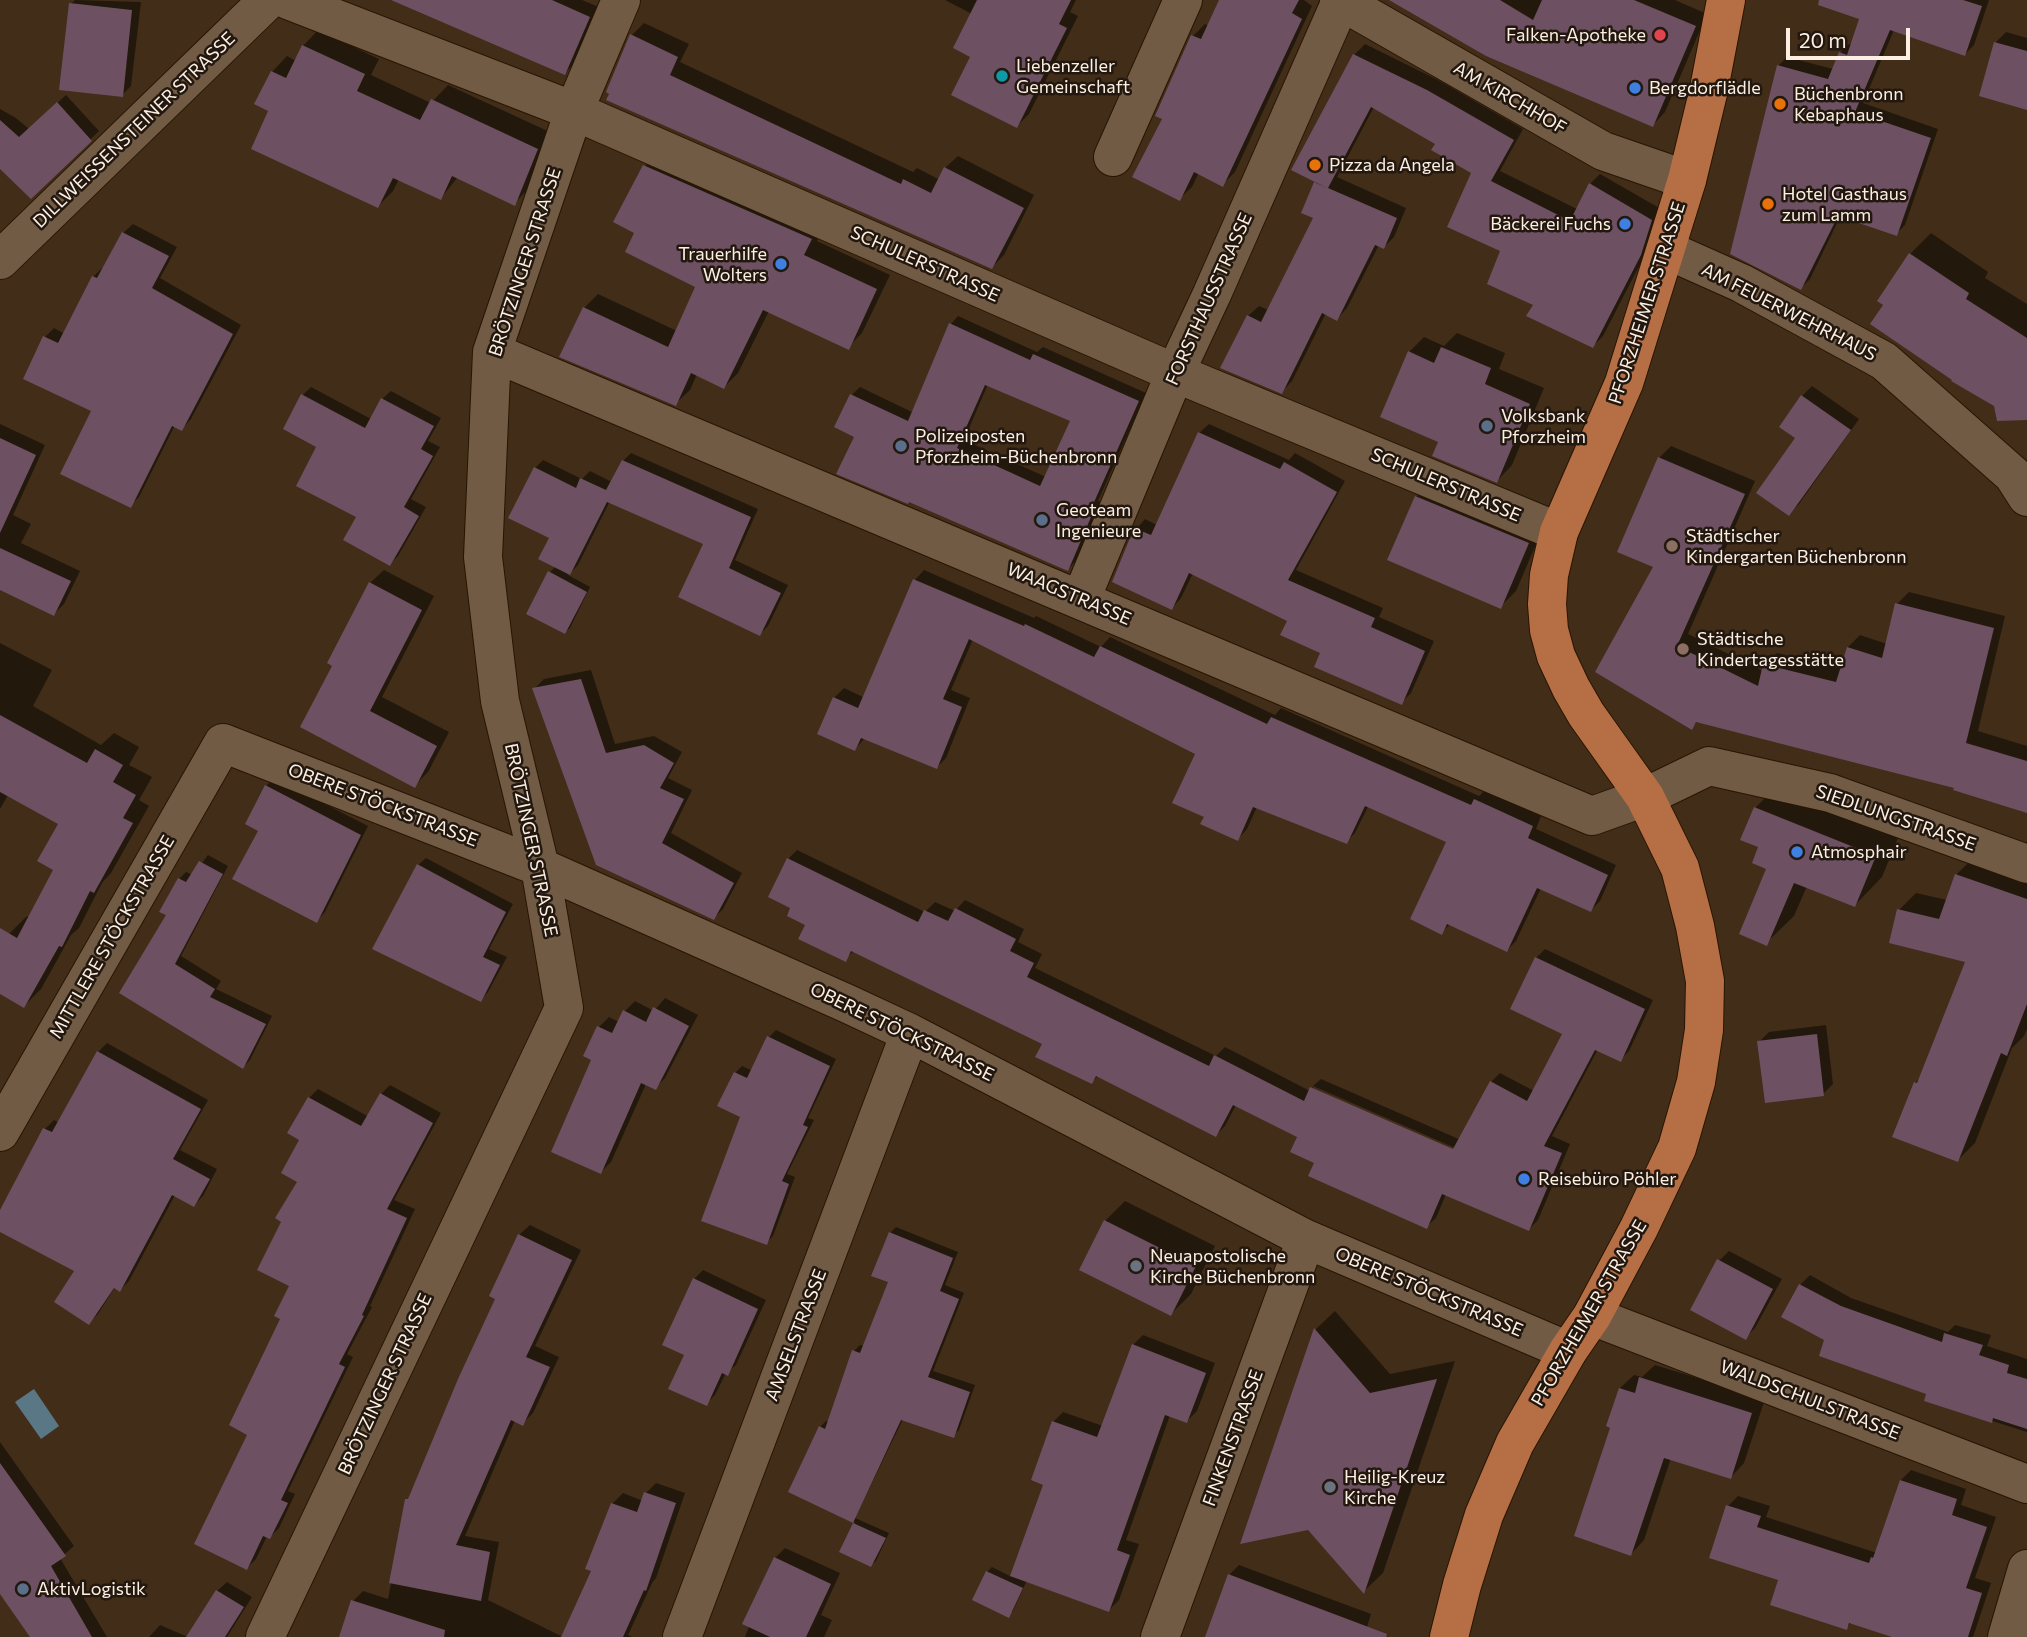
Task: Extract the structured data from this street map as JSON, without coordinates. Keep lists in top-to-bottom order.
{
  "streets": {
    "main road": ["PFORZHEIMER STRASSE"],
    "street": [
      "AM KIRCHHOF",
      "DILLWEISSENSTEINER STRASSE",
      "BRÖTZINGER STRASSE",
      "SCHULERSTRASSE",
      "FORSTHAUSSTRASSE",
      "AM FEUERWEHRHAUS",
      "WAAGSTRASSE",
      "OBERE STÖCKSTRASSE",
      "SIEDLUNGSTRASSE",
      "MITTLERE STÖCKSTRASSE",
      "AMSELSTRASSE",
      "WALDSCHULSTRASSE",
      "FINKENSTRASSE"
    ]
  },
  "crossings": [
    ["AM KIRCHHOF", "FORSTHAUSSTRASSE"],
    ["AM KIRCHHOF", "PFORZHEIMER STRASSE"],
    ["BRÖTZINGER STRASSE", "SCHULERSTRASSE"],
    ["BRÖTZINGER STRASSE", "WAAGSTRASSE"],
    ["BRÖTZINGER STRASSE", "OBERE STÖCKSTRASSE"],
    ["SCHULERSTRASSE", "FORSTHAUSSTRASSE"],
    ["SCHULERSTRASSE", "PFORZHEIMER STRASSE"],
    ["FORSTHAUSSTRASSE", "WAAGSTRASSE"],
    ["PFORZHEIMER STRASSE", "AM FEUERWEHRHAUS"],
    ["PFORZHEIMER STRASSE", "WAAGSTRASSE"],
    ["PFORZHEIMER STRASSE", "OBERE STÖCKSTRASSE"],
    ["PFORZHEIMER STRASSE", "SIEDLUNGSTRASSE"],
    ["PFORZHEIMER STRASSE", "WALDSCHULSTRASSE"],
    ["WAAGSTRASSE", "SIEDLUNGSTRASSE"],
    ["OBERE STÖCKSTRASSE", "MITTLERE STÖCKSTRASSE"],
    ["OBERE STÖCKSTRASSE", "AMSELSTRASSE"],
    ["OBERE STÖCKSTRASSE", "FINKENSTRASSE"]
  ],
  "places": [
    "Falken-Apotheke",
    "Liebenzeller Gemeinschaft",
    "Bergdorflädle",
    "Büchenbronn Kebaphaus",
    "Pizza da Angela",
    "Hotel Gasthaus zum Lamm",
    "Bäckerei Fuchs",
    "Trauerhilfe Wolters",
    "Volksbank Pforzheim",
    "Polizeiposten Pforzheim-Büchenbronn",
    "Geoteam Ingenieure",
    "Städtischer Kindergarten Büchenbronn",
    "Städtische Kindertagesstätte",
    "Atmosphair",
    "Reisebüro Pöhler",
    "Neuapostolische Kirche Büchenbronn",
    "Heilig-Kreuz Kirche",
    "AktivLogistik"
  ],
  "scale_bar": "20 m"
}
